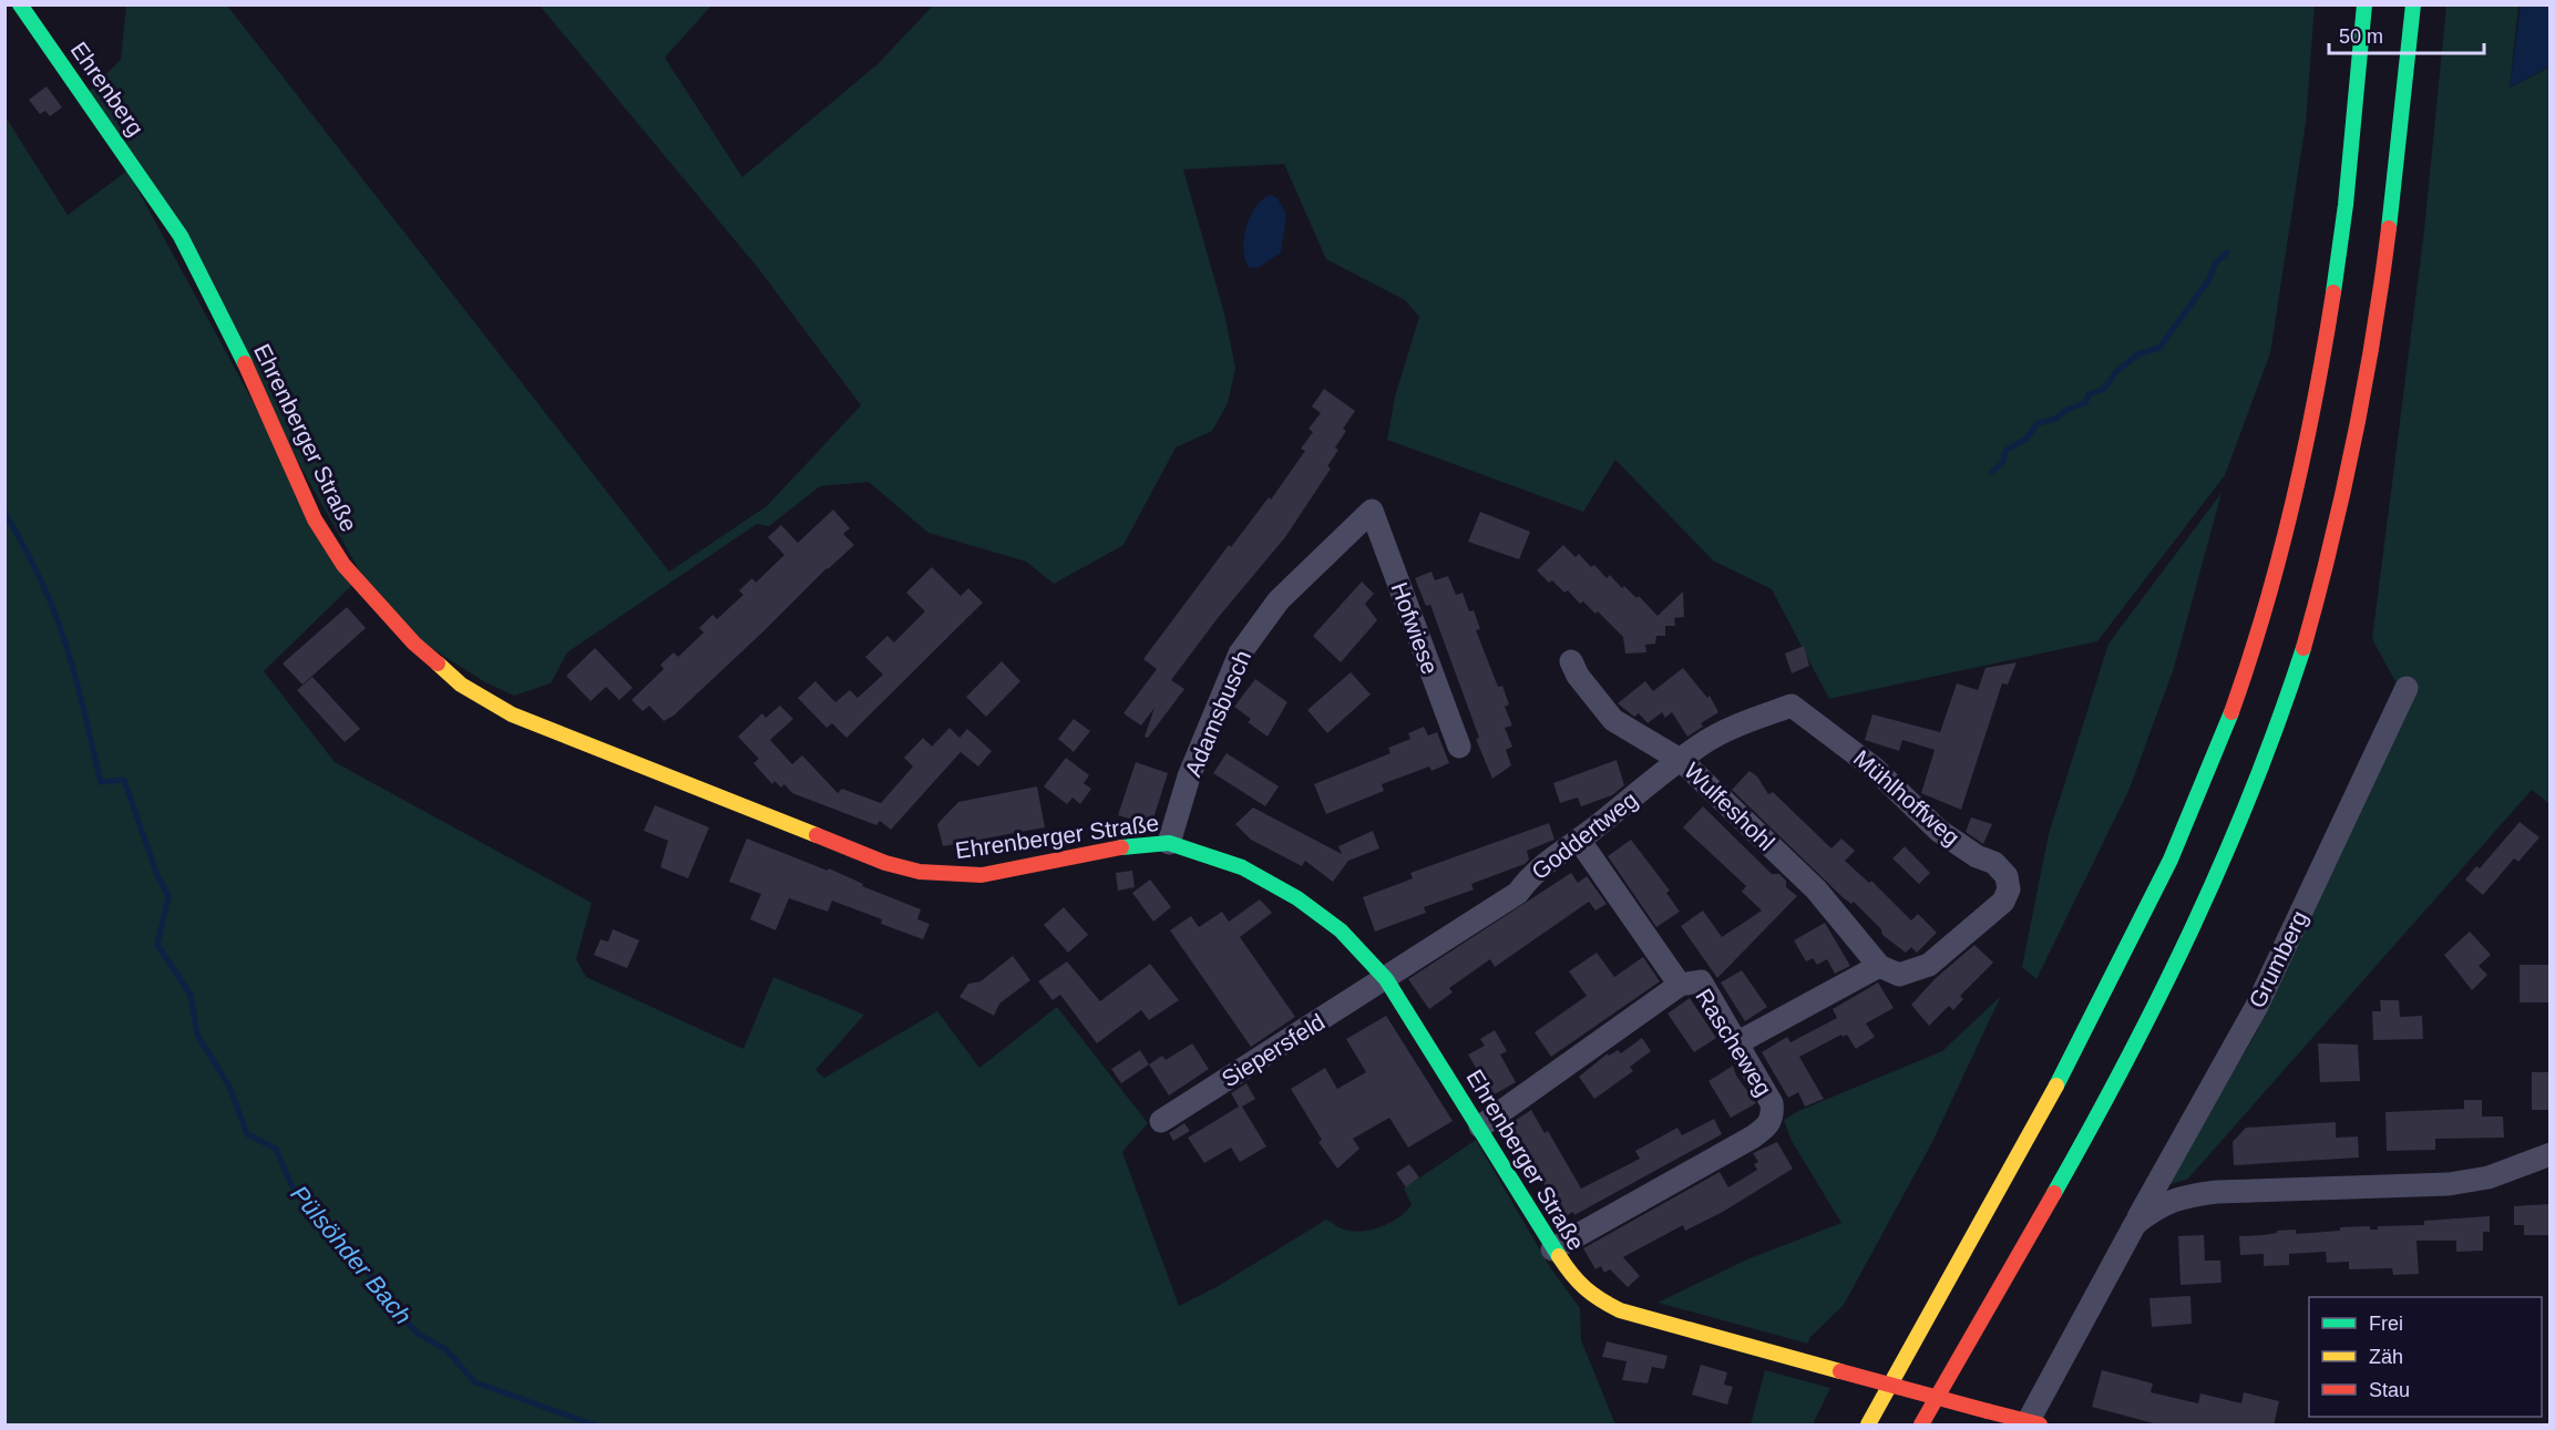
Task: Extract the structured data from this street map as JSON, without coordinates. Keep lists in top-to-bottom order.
{
  "streets": {
    "main road": ["Ehrenberg", "Ehrenberger Straße"],
    "street": [
      "Hofwiese",
      "Adamsbusch",
      "Mühlhoffweg",
      "Wulfeshohl",
      "Goddertweg",
      "Grumberg",
      "Rascheweg",
      "Siepersfeld"
    ]
  },
  "crossings": [
    ["Ehrenberg", "Ehrenberger Straße"],
    ["Ehrenberger Straße", "Adamsbusch"],
    ["Ehrenberger Straße", "Goddertweg"],
    ["Ehrenberger Straße", "Grumberg"],
    ["Ehrenberger Straße", "Rascheweg"],
    ["Ehrenberger Straße", "Siepersfeld"],
    ["Hofwiese", "Adamsbusch"],
    ["Mühlhoffweg", "Wulfeshohl"],
    ["Mühlhoffweg", "Goddertweg"],
    ["Wulfeshohl", "Goddertweg"],
    ["Goddertweg", "Rascheweg"],
    ["Goddertweg", "Siepersfeld"]
  ],
  "water": ["Pülsöhder Bach"],
  "legend": ["Frei", "Zäh", "Stau"],
  "scale_bar": "50 m"
}
